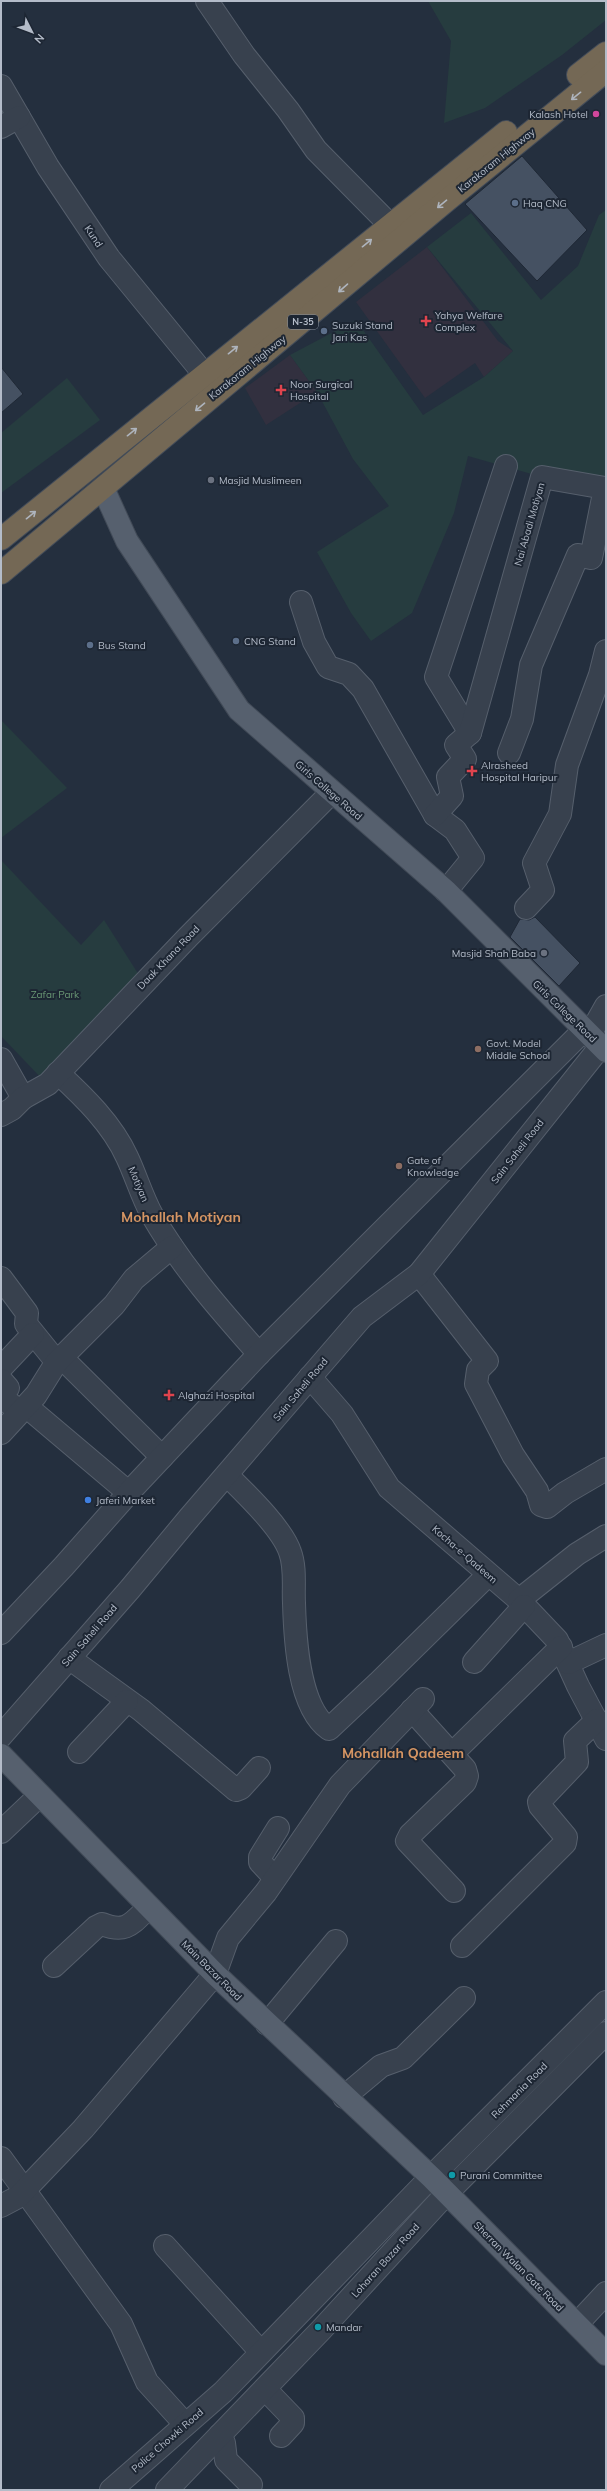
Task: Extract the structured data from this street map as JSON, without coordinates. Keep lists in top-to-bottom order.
{
  "streets": {
    "highway": ["Karakoram Highway", "N-35"],
    "main road": ["Girls College Road", "Main Bazar Road", "Sherran Walan Gate Road"],
    "street": [
      "Kund",
      "Nai Abadi Motiyan",
      "Daak Khana Road",
      "Sain Saheli Road",
      "Motiyan",
      "Kocha-e-Qadeem",
      "Rehmania Road",
      "Loharan Bazar Road",
      "Police Chowki Road"
    ]
  },
  "crossings": [
    ["Karakoram Highway", "Kund"],
    ["Karakoram Highway", "Girls College Road"],
    ["Girls College Road", "Daak Khana Road"],
    ["Girls College Road", "Sain Saheli Road"],
    ["Daak Khana Road", "Motiyan"],
    ["Sain Saheli Road", "Kocha-e-Qadeem"],
    ["Main Bazar Road", "Rehmania Road"],
    ["Main Bazar Road", "Sherran Walan Gate Road"],
    ["Rehmania Road", "Sherran Walan Gate Road"],
    ["Loharan Bazar Road", "Sherran Walan Gate Road"]
  ],
  "districts": ["Mohallah Motiyan", "Mohallah Qadeem"],
  "parks": ["Zafar Park"],
  "places": {
    "other": [
      "Kalash Hotel",
      "Haq CNG",
      "Suzuki Stand Jari Kas",
      "Masjid Muslimeen",
      "CNG Stand",
      "Bus Stand",
      "Masjid Shah Baba",
      "Govt. Model Middle School",
      "Gate of Knowledge",
      "Jaferi Market",
      "Purani Committee",
      "Mandar"
    ],
    "health": [
      "Yahya Welfare Complex",
      "Noor Surgical Hospital",
      "Alrasheed Hospital Haripur",
      "Alghazi Hospital"
    ]
  },
  "north": "bottom right"
}
